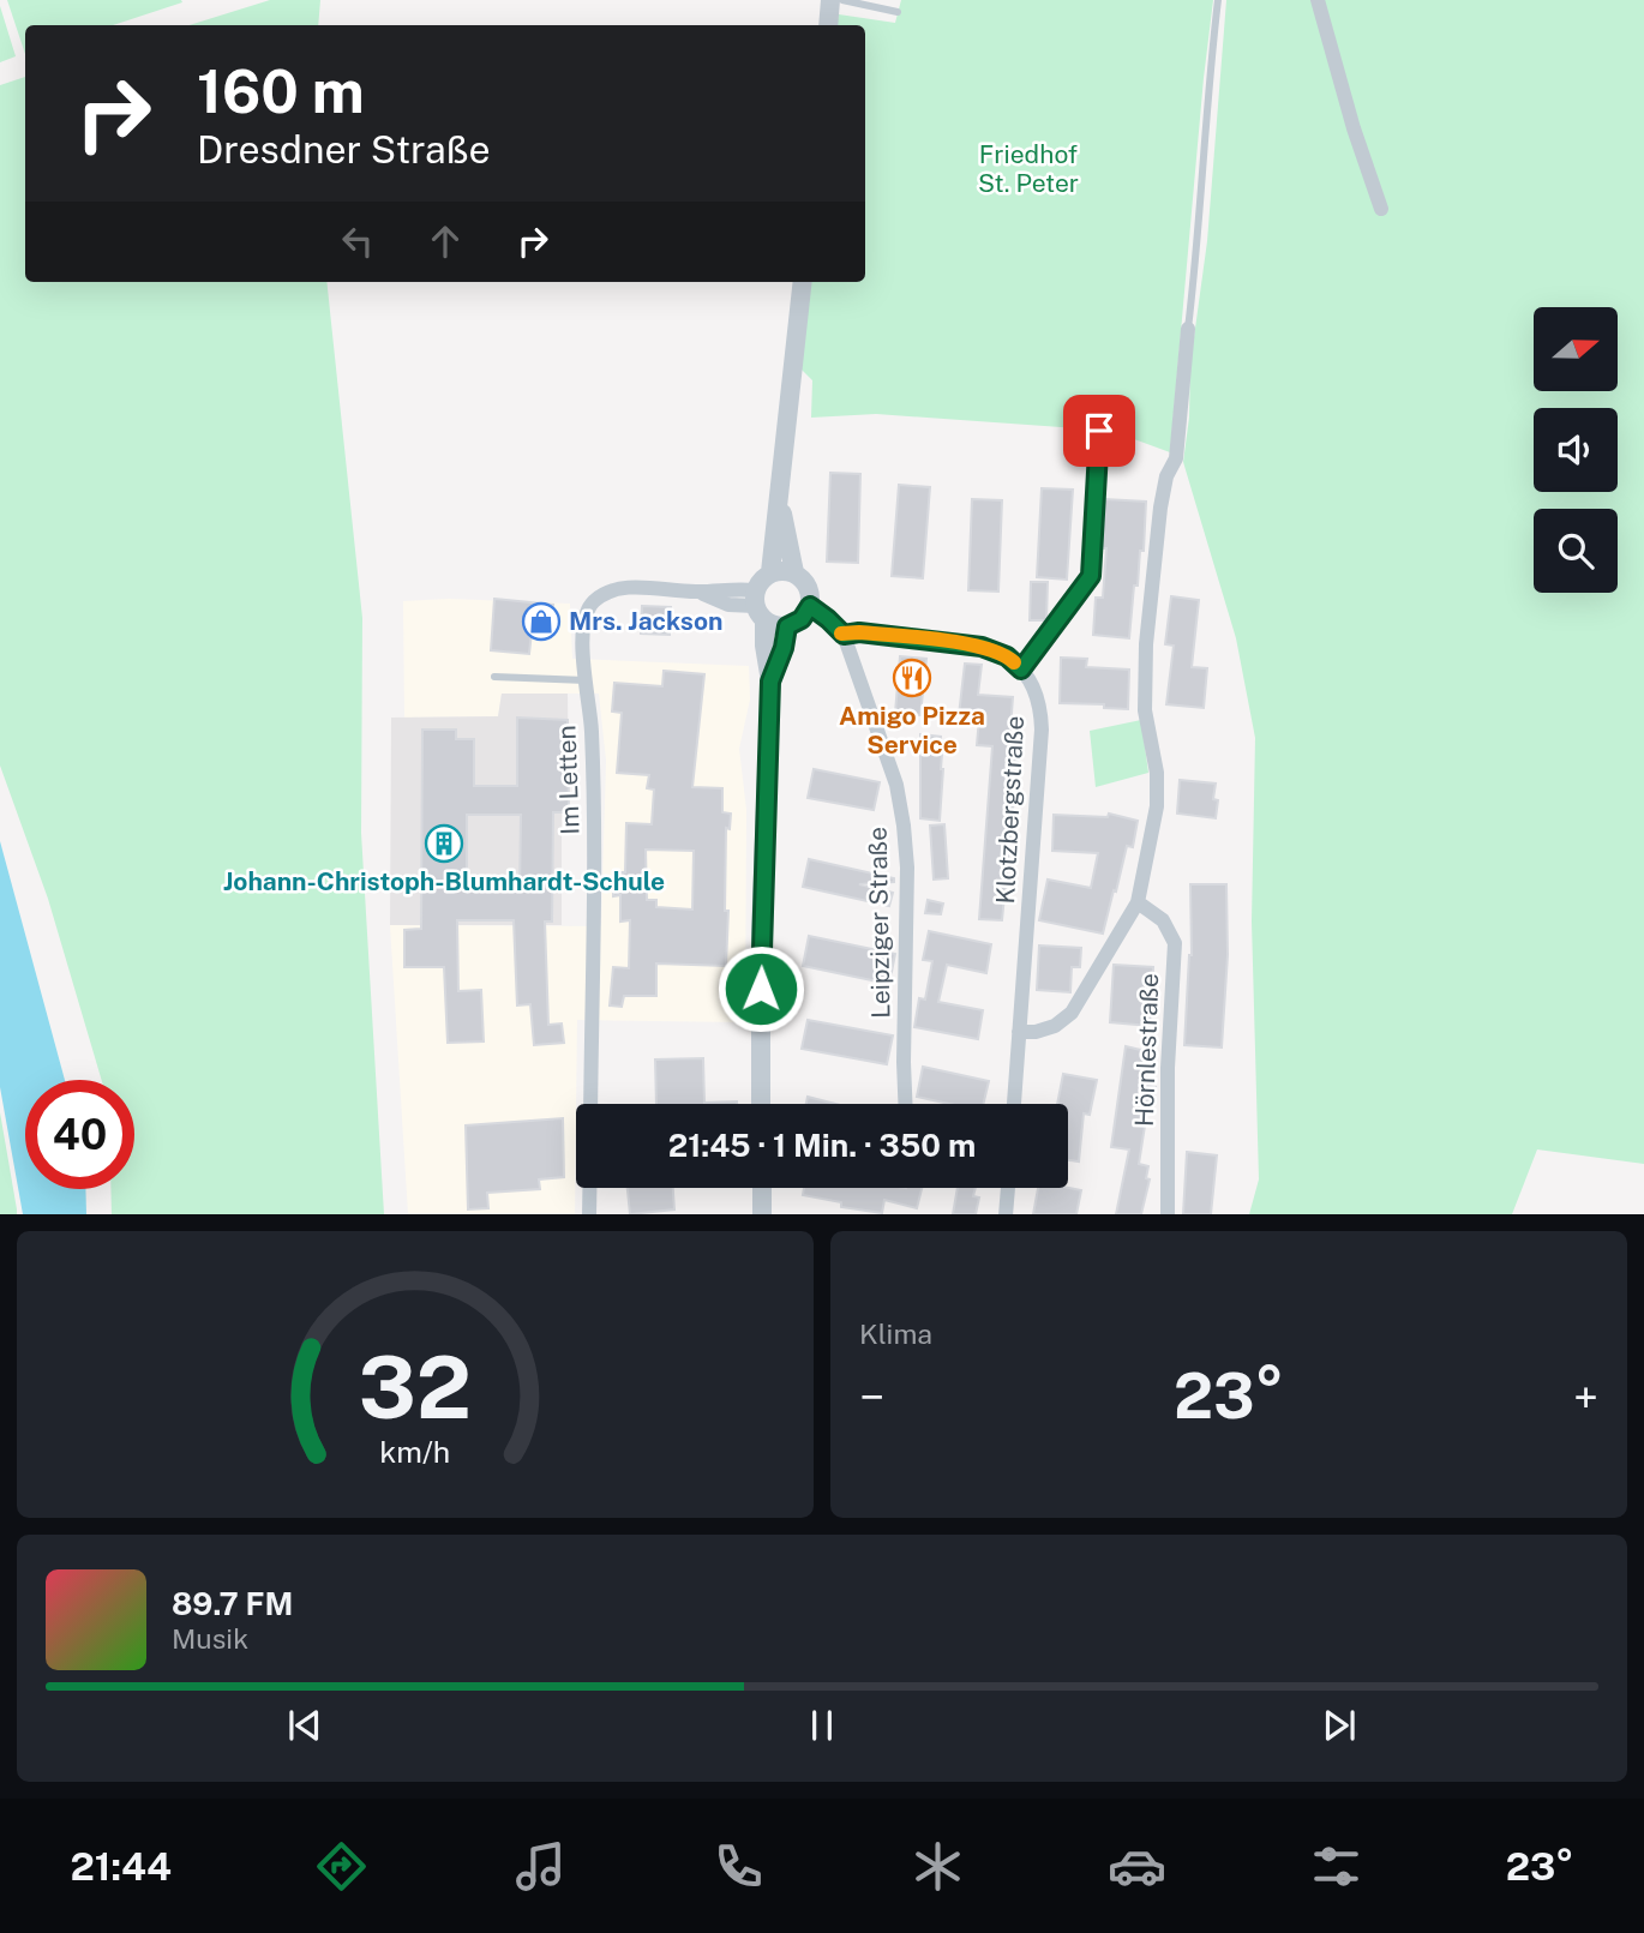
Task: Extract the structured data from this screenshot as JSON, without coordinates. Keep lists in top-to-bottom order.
{
  "streets": {
    "street": [
      "Im Letten",
      "Klotzbergstraße",
      "Leipziger Straße",
      "Hörnlestraße"
    ]
  },
  "parks": ["Friedhof St. Peter"],
  "places": {
    "shop": ["Mrs. Jackson"],
    "restaurant": ["Amigo Pizza Service"],
    "building": ["Johann-Christoph-Blumhardt-Schule"]
  },
  "north": "right",
  "page": {
    "turn": ["160 m", "Dresdner Straße"],
    "limit": "40",
    "trip": "21:45 · 1 Min. · 350 m",
    "tile": "Klima",
    "heat": ["−", "23°", "+"],
    "song": ["89.7 FM", "Musik"],
    "tabs": ["21:44", "23°"],
    "gauge": ["32", "km/h"]
  }
}
